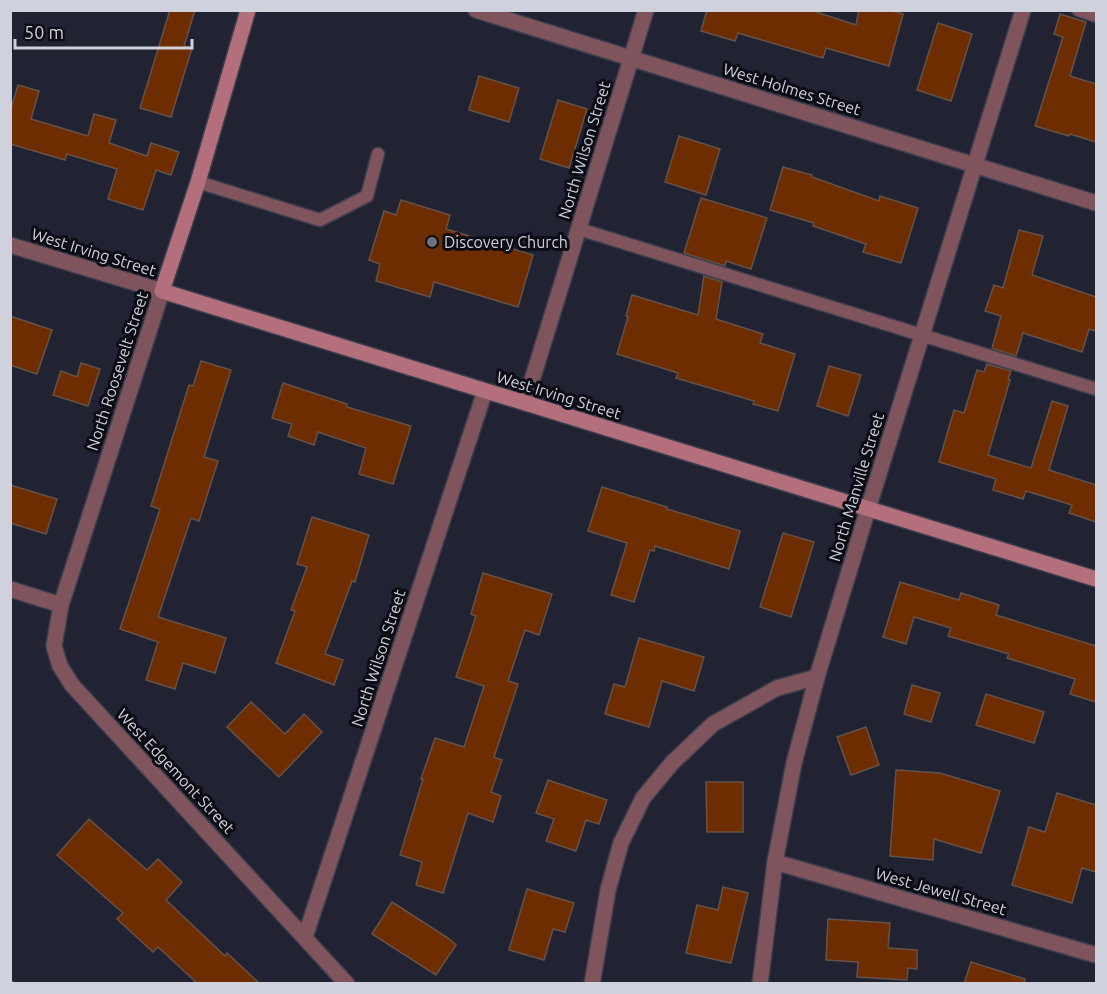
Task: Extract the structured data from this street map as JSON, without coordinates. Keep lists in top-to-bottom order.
{
  "streets": {
    "street": [
      "West Holmes Street",
      "North Wilson Street",
      "West Irving Street",
      "North Roosevelt Street",
      "North Manville Street",
      "West Edgemont Street",
      "West Jewell Street"
    ]
  },
  "crossings": [
    ["West Holmes Street", "North Wilson Street"],
    ["West Holmes Street", "North Manville Street"],
    ["North Wilson Street", "West Irving Street"],
    ["North Wilson Street", "West Edgemont Street"],
    ["West Irving Street", "North Roosevelt Street"],
    ["West Irving Street", "North Manville Street"],
    ["North Roosevelt Street", "West Edgemont Street"],
    ["North Manville Street", "West Jewell Street"]
  ],
  "places": ["Discovery Church"],
  "scale_bar": "50 m"
}
